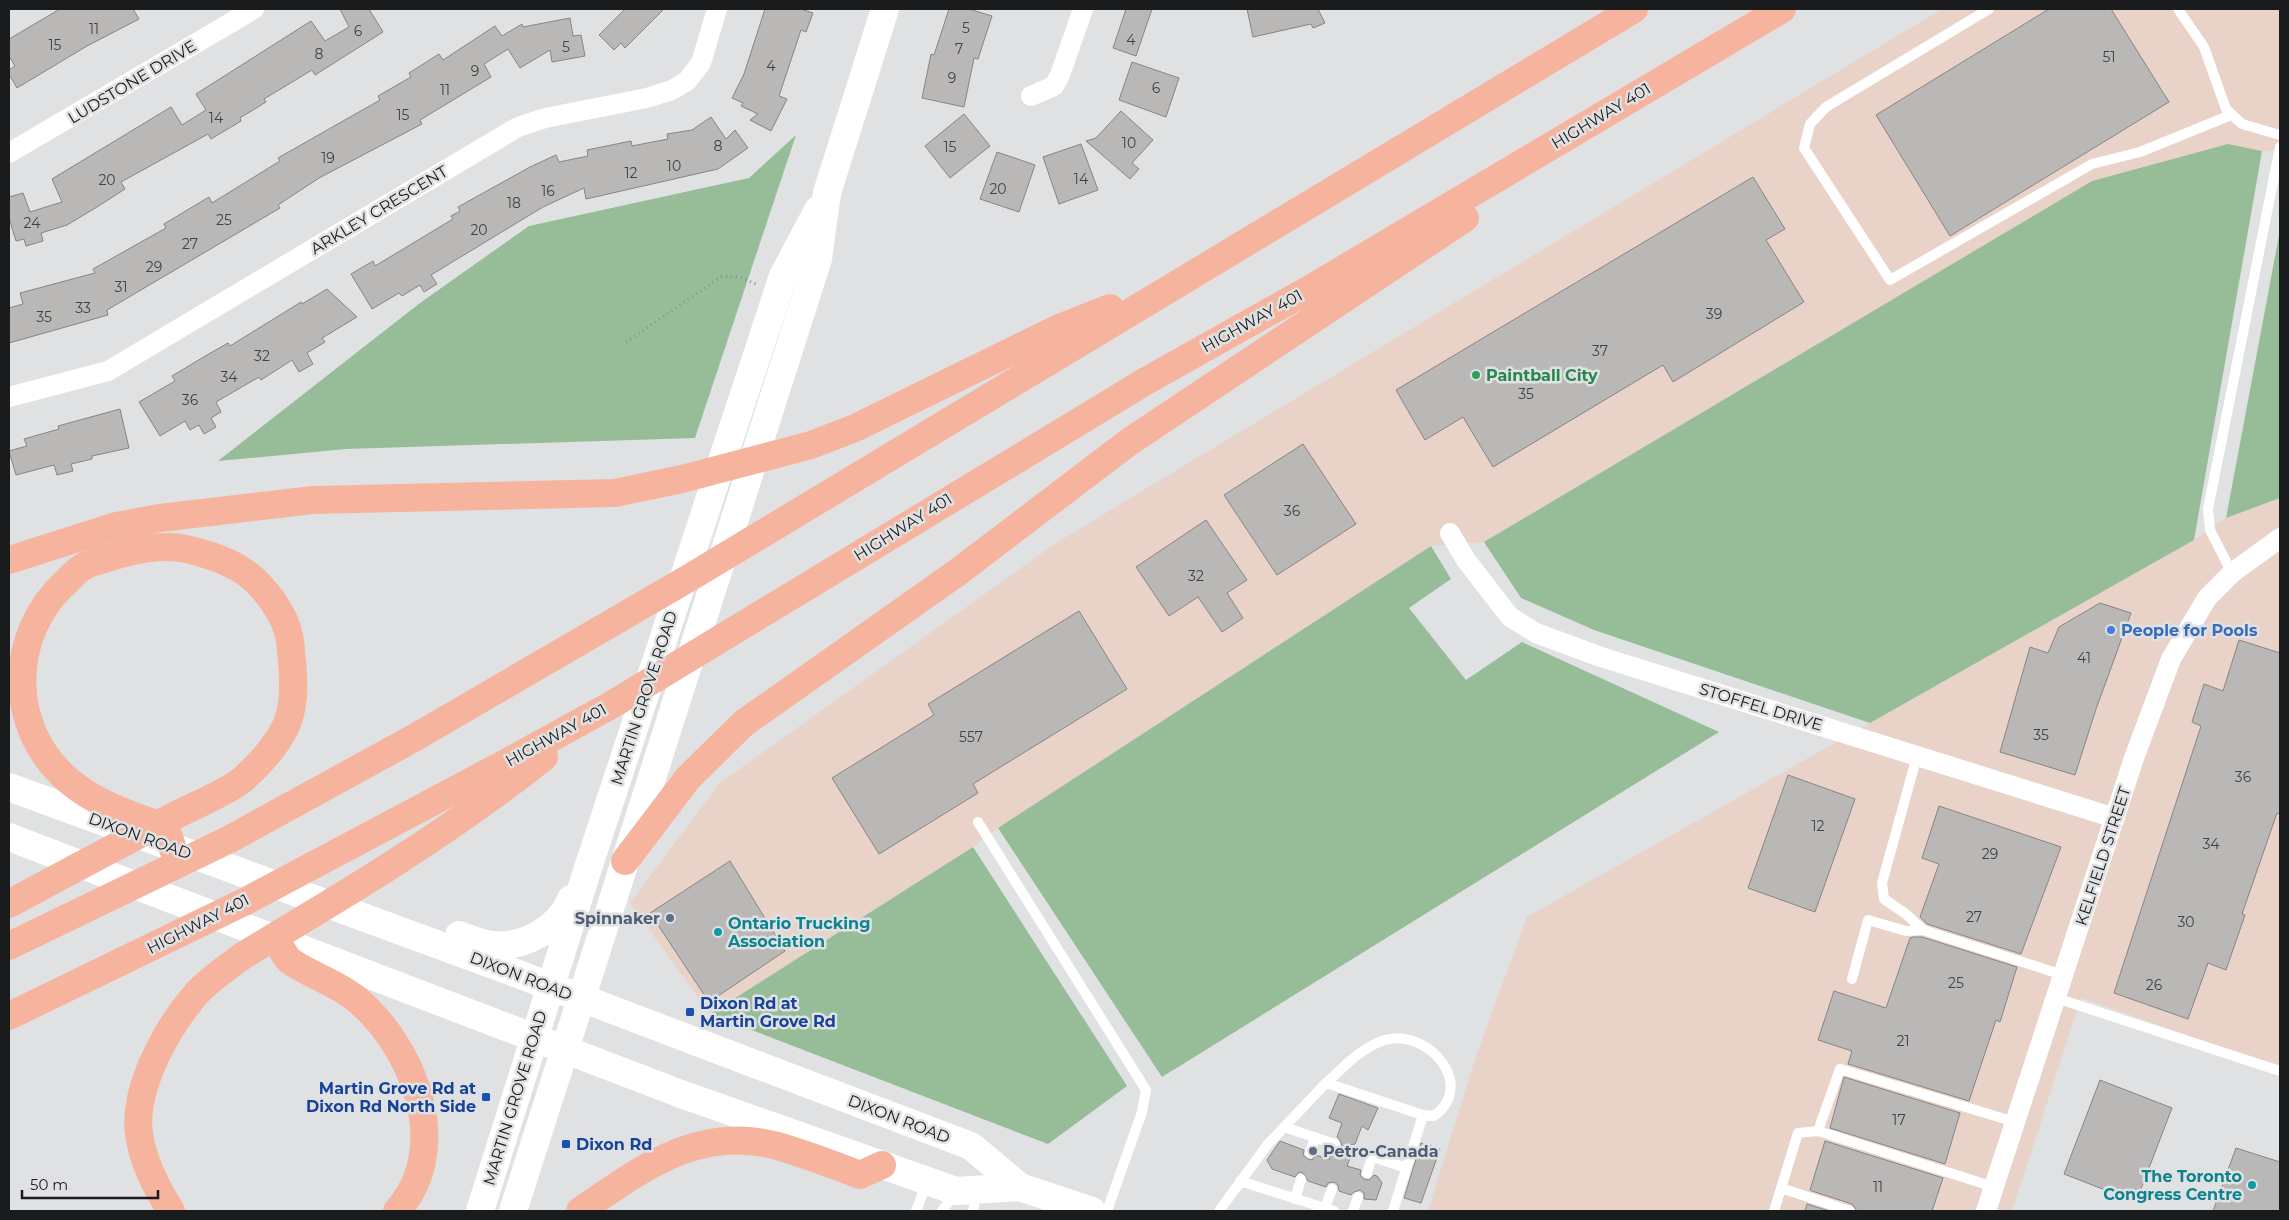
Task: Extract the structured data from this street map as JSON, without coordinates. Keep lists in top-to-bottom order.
{
  "streets": {
    "highway": ["HIGHWAY 401"],
    "main road": ["MARTIN GROVE ROAD", "DIXON ROAD"],
    "street": [
      "LUDSTONE DRIVE",
      "ARKLEY CRESCENT",
      "STOFFEL DRIVE",
      "KELFIELD STREET"
    ]
  },
  "crossings": [
    ["MARTIN GROVE ROAD", "DIXON ROAD"],
    ["STOFFEL DRIVE", "KELFIELD STREET"]
  ],
  "places": {
    "other": [
      "Paintball City",
      "People for Pools",
      "Spinnaker",
      "Ontario Trucking Association",
      "Petro-Canada",
      "The Toronto Congress Centre"
    ],
    "transit": ["Dixon Rd at Martin Grove Rd", "Martin Grove Rd at Dixon Rd North Side", "Dixon Rd"]
  },
  "house_numbers": [
    "5",
    "11",
    "6",
    "4",
    "15",
    "5",
    "7",
    "8",
    "51",
    "4",
    "9",
    "9",
    "6",
    "11",
    "15",
    "14",
    "10",
    "8",
    "15",
    "19",
    "10",
    "12",
    "14",
    "20",
    "20",
    "16",
    "18",
    "25",
    "24",
    "20",
    "27",
    "29",
    "31",
    "33",
    "39",
    "35",
    "37",
    "32",
    "34",
    "35",
    "36",
    "36",
    "32",
    "41",
    "35",
    "557",
    "36",
    "12",
    "34",
    "29",
    "27",
    "30",
    "25",
    "26",
    "21",
    "17",
    "11"
  ],
  "scale_bar": "50 m"
}
